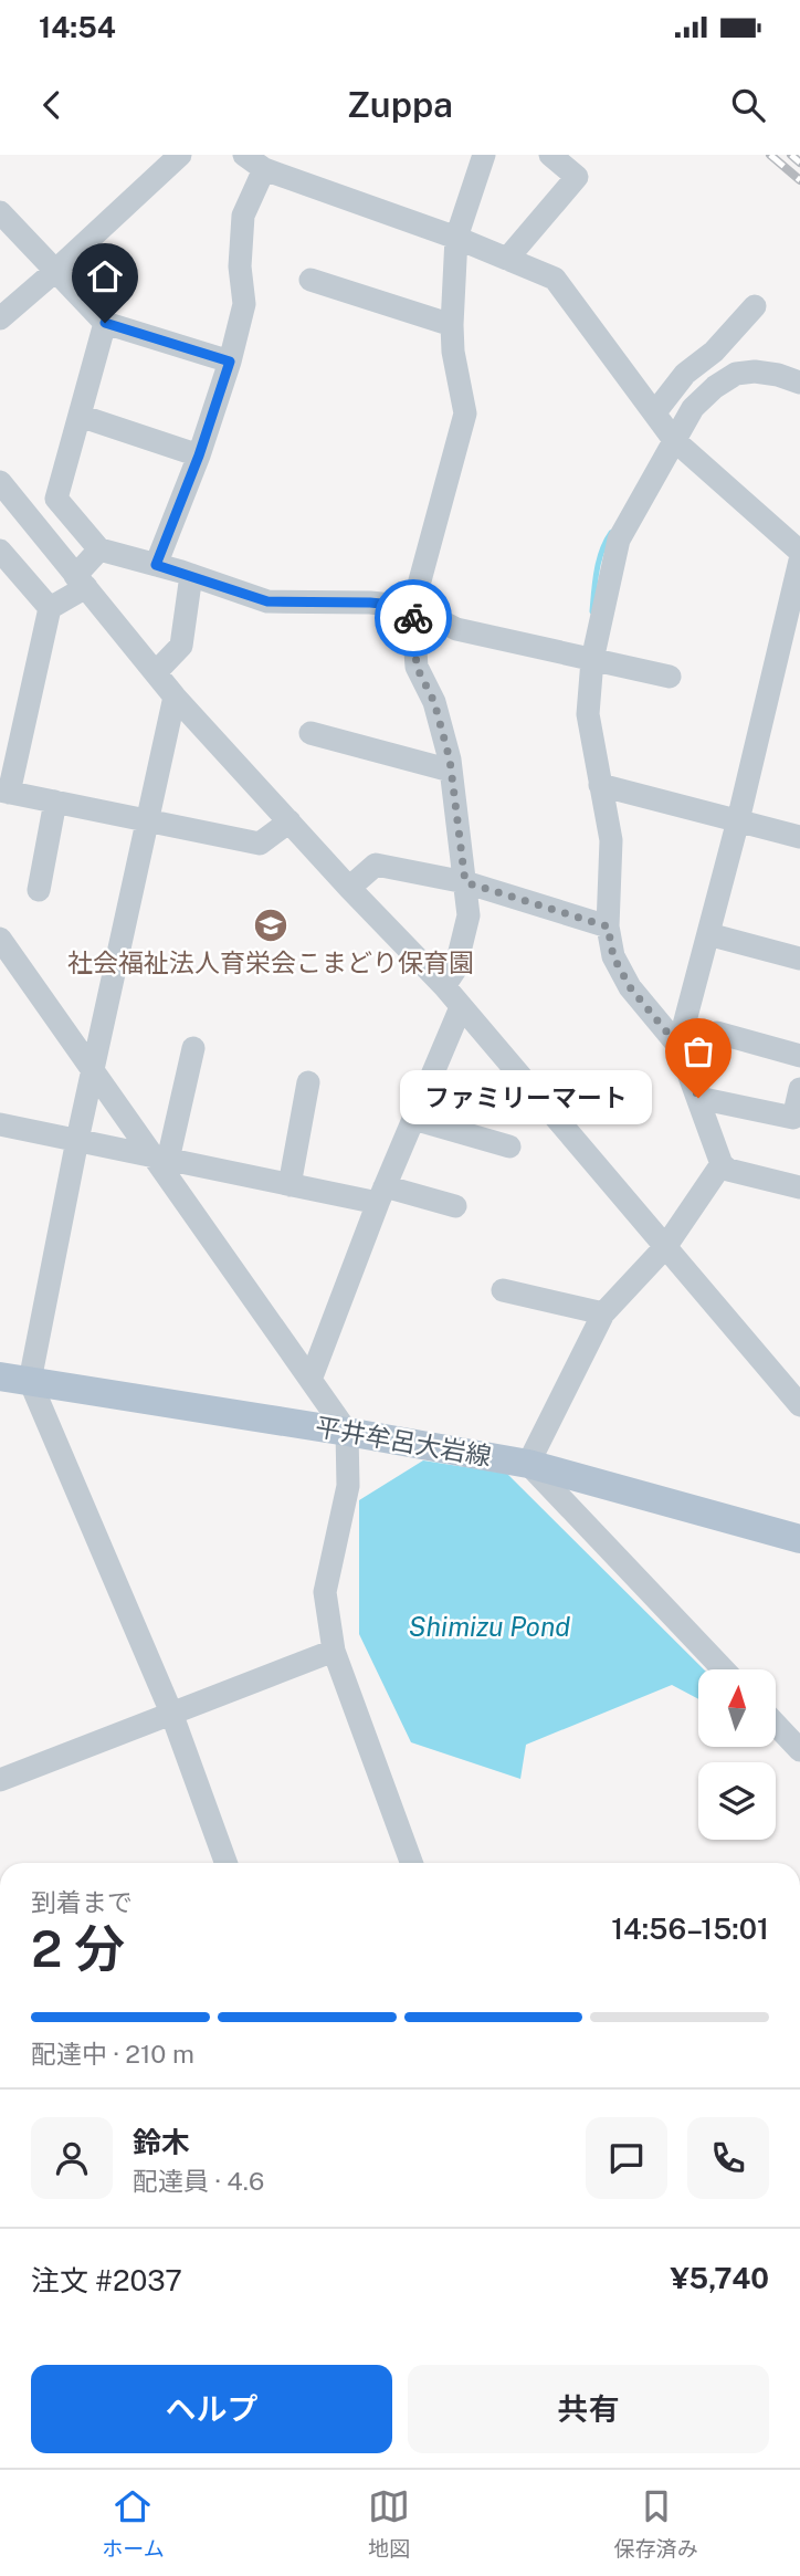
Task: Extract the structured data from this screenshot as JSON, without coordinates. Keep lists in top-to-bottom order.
{
  "streets": {
    "main road": ["平井牟呂大岩線"]
  },
  "water": ["Shimizu Pond"],
  "places": {
    "school or university": ["社会福祉法人育栄会こまどり保育園"],
    "other": ["ファミリーマート"]
  },
  "north": "top",
  "page": {
    "status": "14:54",
    "header": "Zuppa",
    "bubble": "ファミリーマート",
    "heading": ["2 分", "到着まで", "14:56–15:01"],
    "panel": [
      "鈴木",
      "配達員 · 4.6",
      "注文 #2037",
      "¥5,740"
    ],
    "bar": "配達中 · 210 m",
    "buttons": ["ヘルプ", "共有"],
    "tabs": ["ホーム", "地図", "保存済み"]
  }
}
